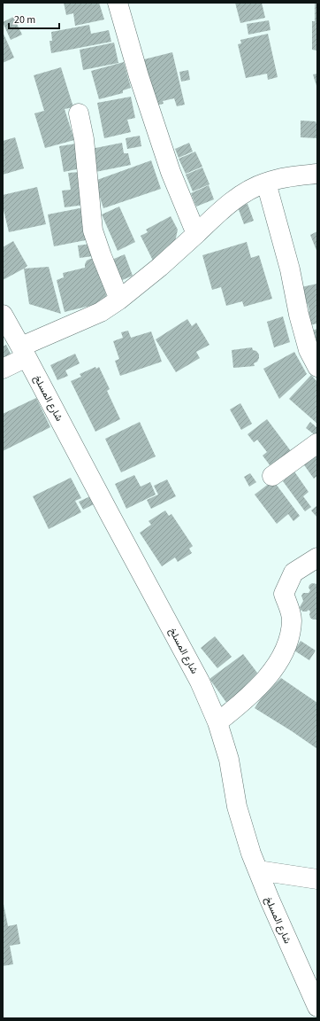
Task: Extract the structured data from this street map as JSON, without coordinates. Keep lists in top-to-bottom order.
{
  "streets": {
    "street": ["شارع المسلخ"]
  },
  "scale_bar": "20 m"
}
